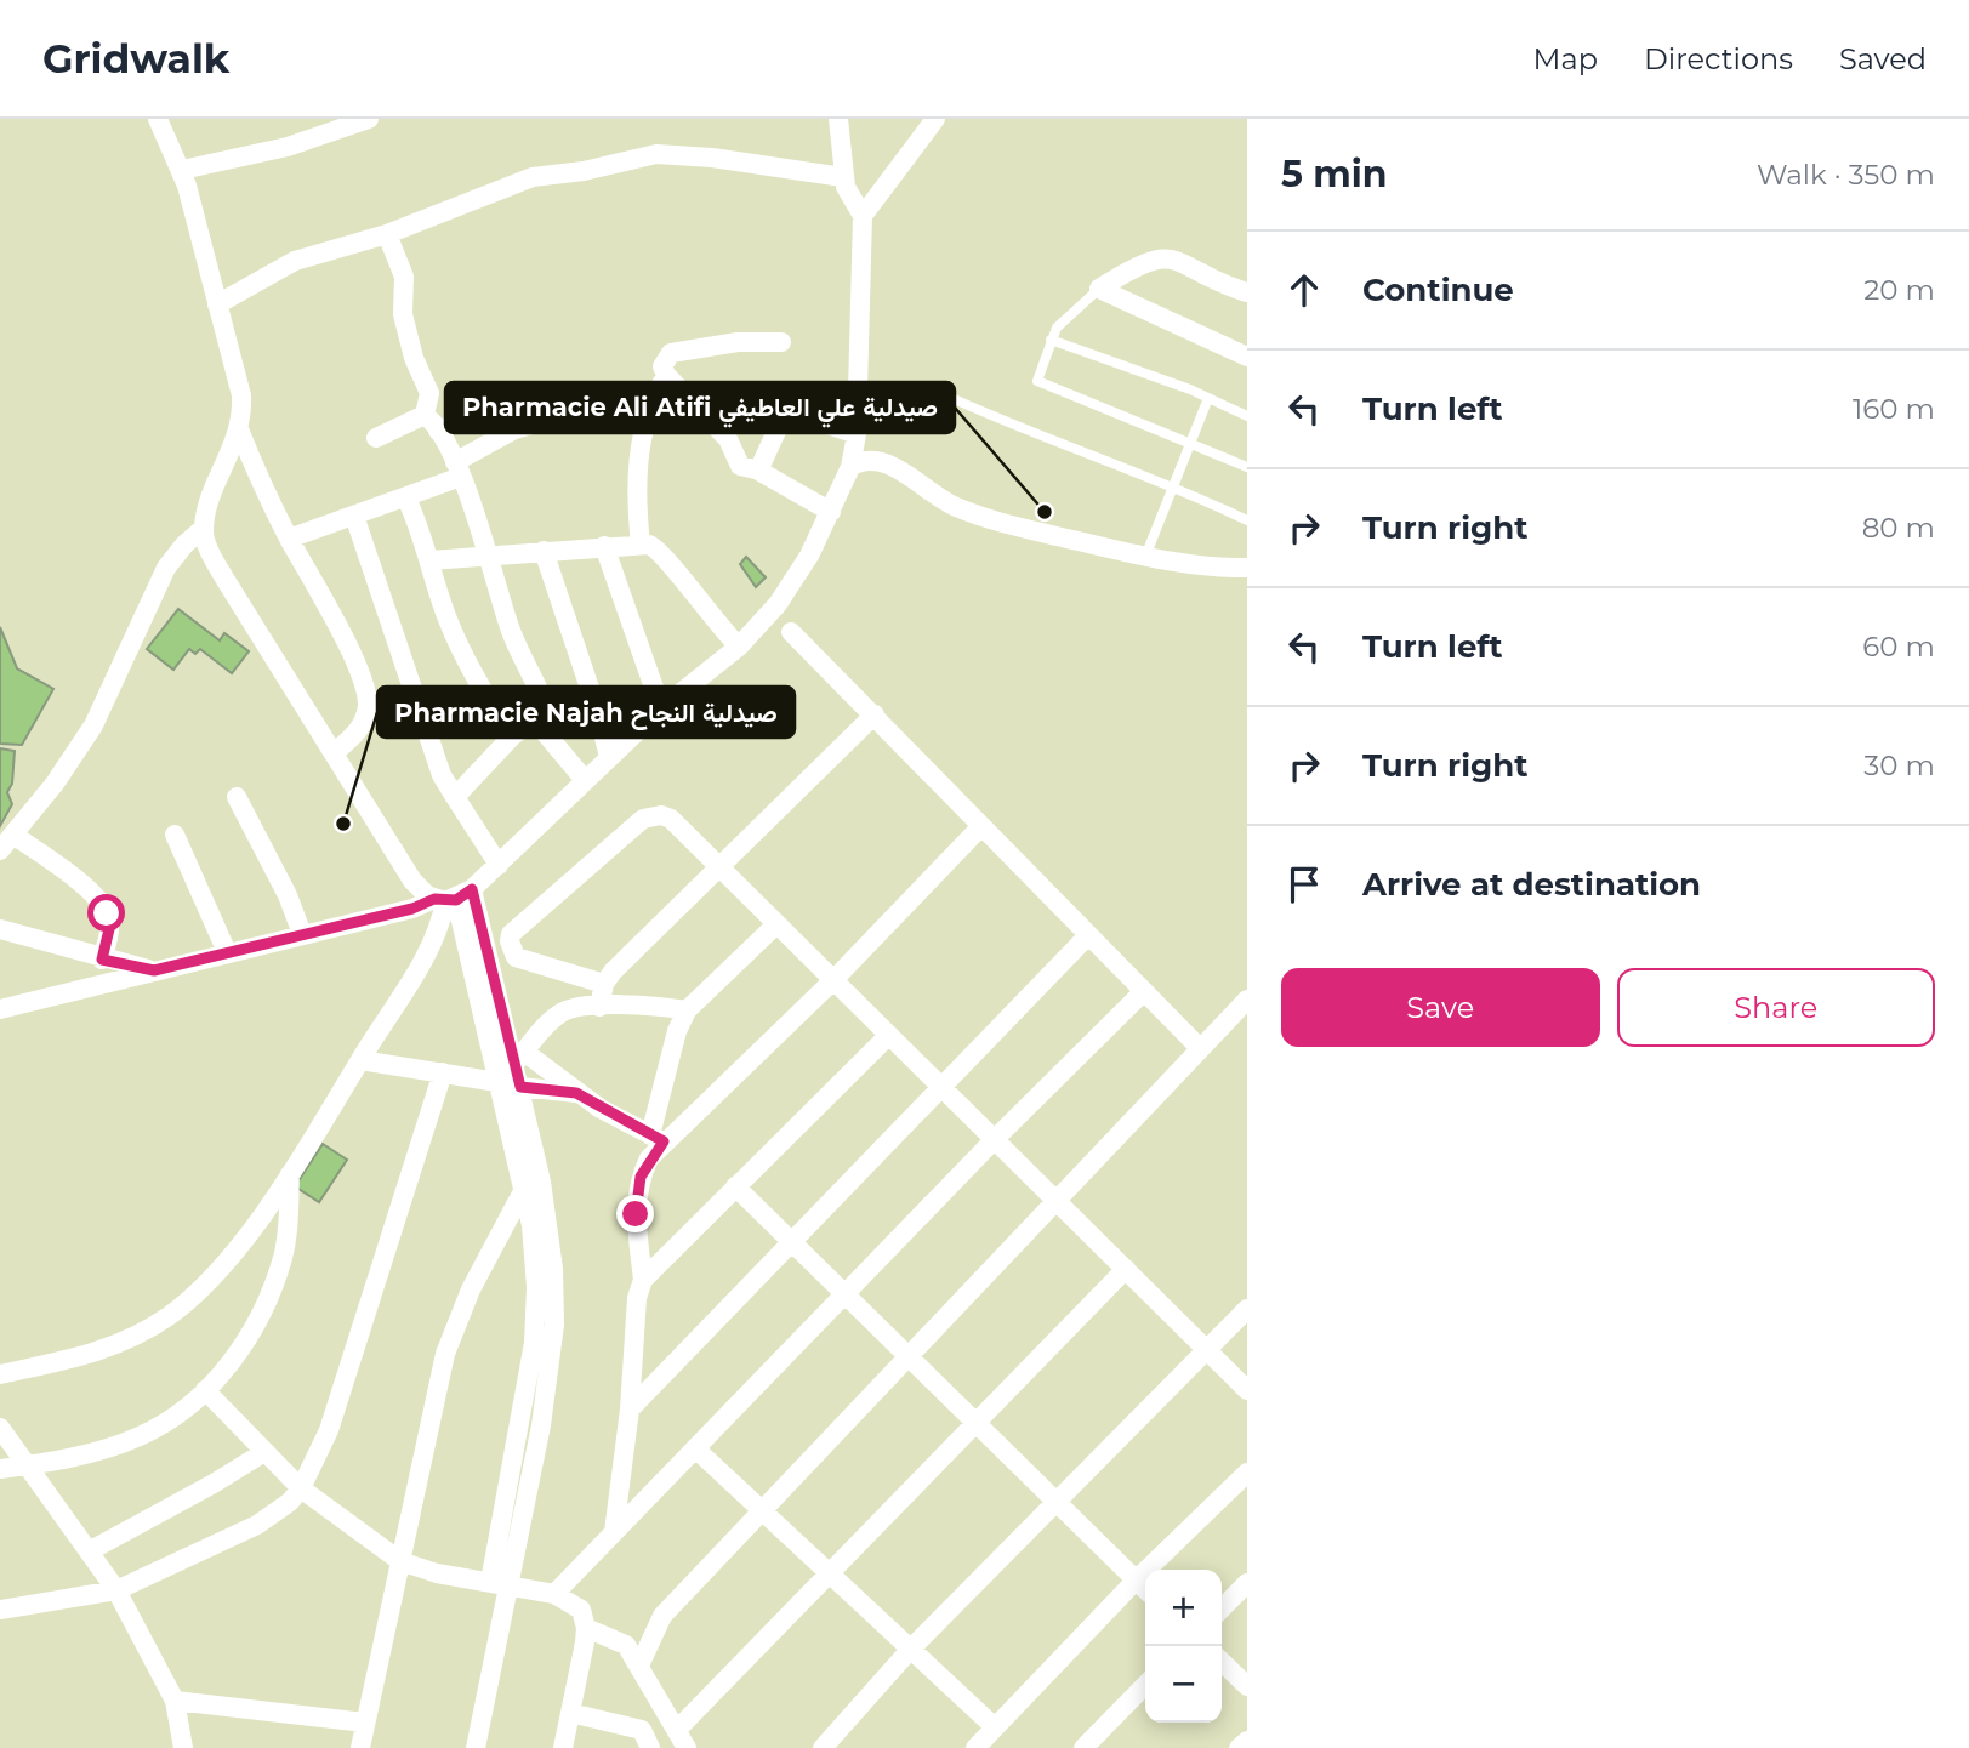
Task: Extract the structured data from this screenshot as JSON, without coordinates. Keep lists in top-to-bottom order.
{
  "places": ["Pharmacie Ali Atifi صيدلية علي العاطيفي", "Pharmacie Najah صيدلية النجاح"],
  "page": {
    "header": "Gridwalk",
    "nav": ["Map", "Directions", "Saved"],
    "heading": ["5 min", "Walk · 350 m"],
    "list": [
      ["Continue", "20 m"],
      ["Turn left", "160 m"],
      ["Turn right", "80 m"],
      ["Turn left", "60 m"],
      ["Turn right", "30 m"],
      "Arrive at destination"
    ],
    "buttons": ["Save", "Share"],
    "map_buttons": ["+", "−"]
  }
}
